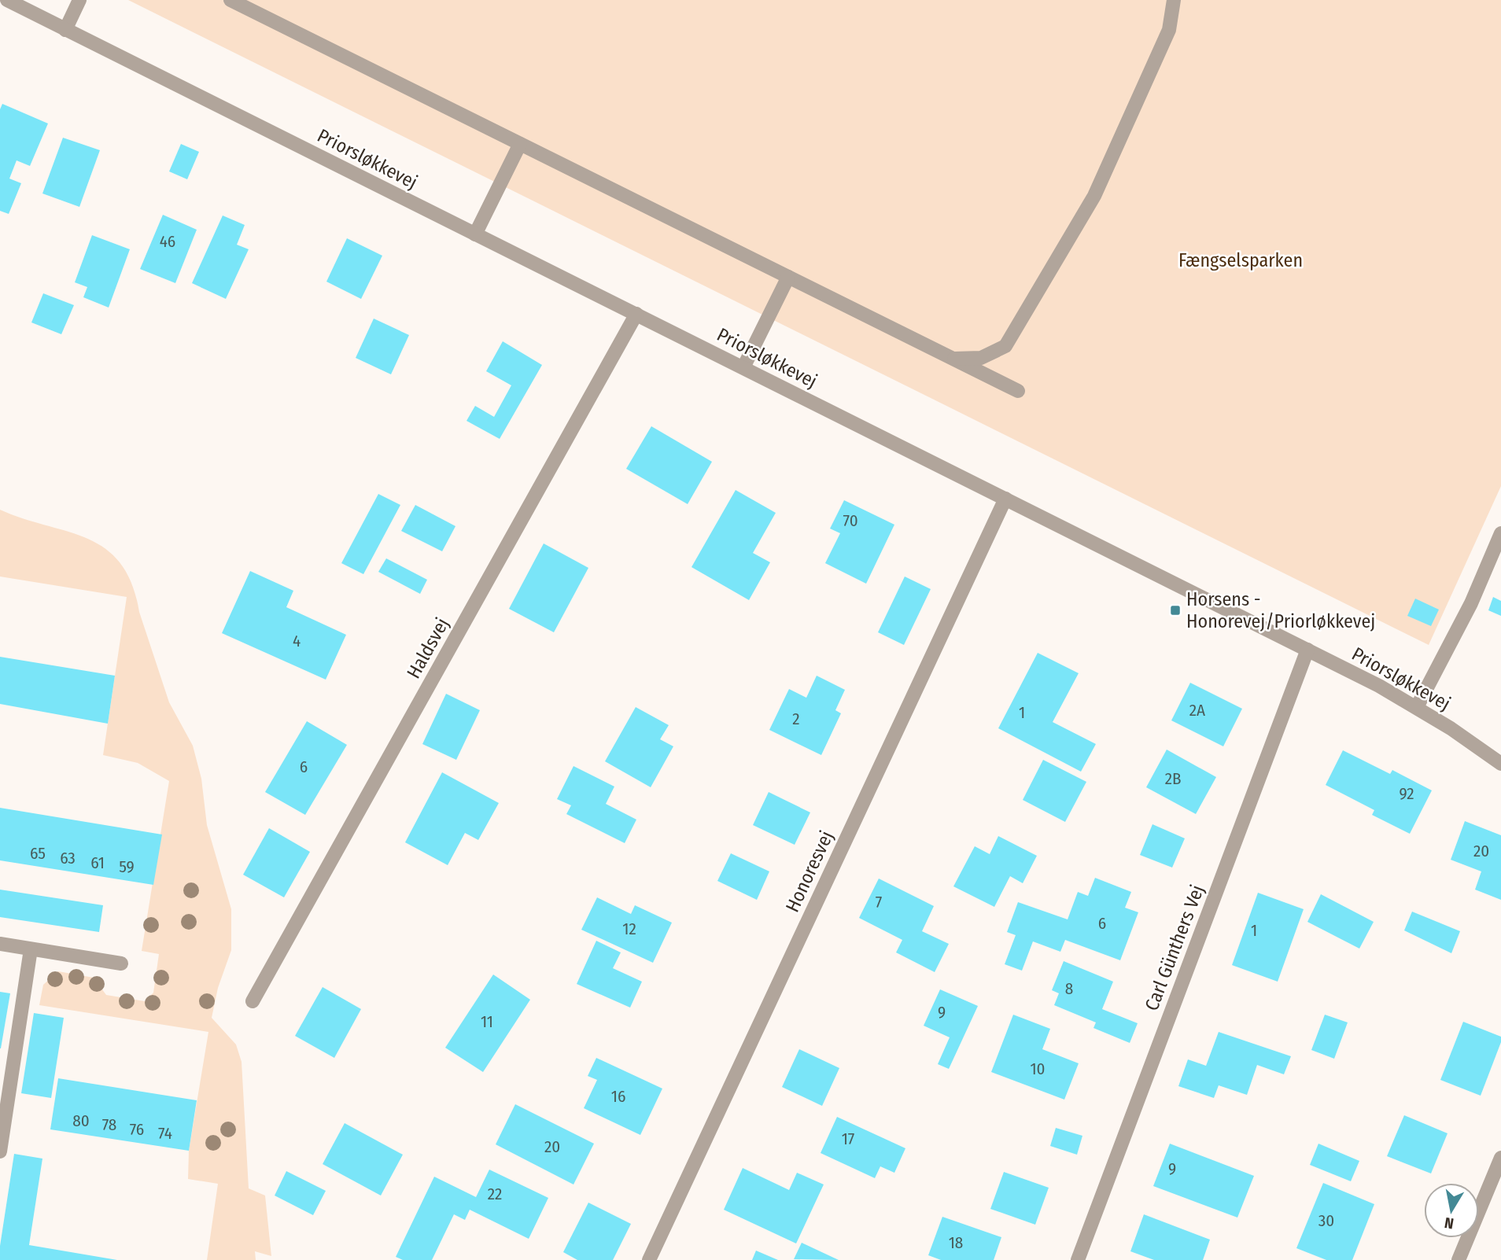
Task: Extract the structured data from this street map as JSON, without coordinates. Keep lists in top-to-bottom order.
{
  "streets": {
    "street": [
      "Priorsløkkevej",
      "Haldsvej",
      "Honoresvej",
      "Carl Günthers Vej"
    ]
  },
  "crossings": [
    ["Priorsløkkevej", "Haldsvej"],
    ["Priorsløkkevej", "Honoresvej"],
    ["Priorsløkkevej", "Carl Günthers Vej"]
  ],
  "parks": ["Fængselsparken"],
  "places": {
    "transit": ["Horsens - Honorevej/Priorløkkevej"]
  },
  "house_numbers": [
    "46",
    "70",
    "4",
    "2A",
    "1",
    "2",
    "6",
    "2B",
    "92",
    "20",
    "65",
    "63",
    "61",
    "59",
    "7",
    "6",
    "12",
    "1",
    "8",
    "9",
    "11",
    "10",
    "16",
    "80",
    "78",
    "76",
    "74",
    "17",
    "20",
    "9",
    "22",
    "30",
    "18"
  ],
  "north": "bottom"
}
